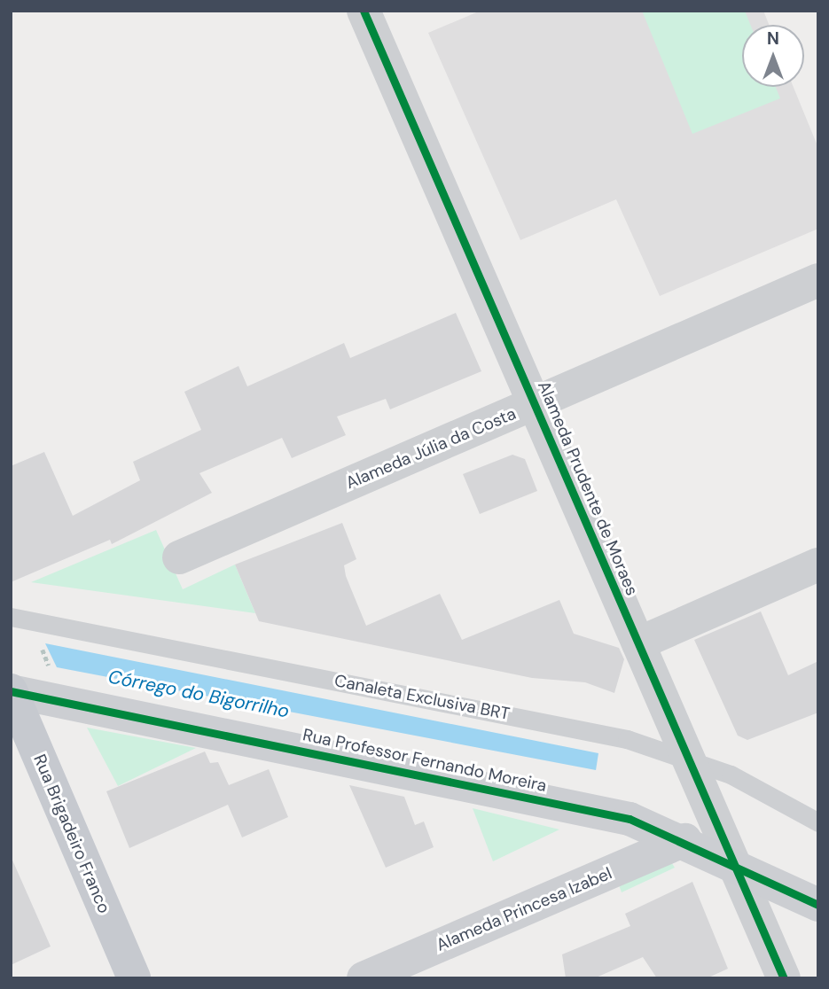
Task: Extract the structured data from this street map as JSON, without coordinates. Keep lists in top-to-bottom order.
{
  "streets": {
    "main road": ["Rua Brigadeiro Franco"],
    "street": [
      "Alameda Júlia da Costa",
      "Alameda Prudente de Moraes",
      "Rua Professor Fernando Moreira",
      "Alameda Princesa Izabel"
    ],
    "lane": ["Canaleta Exclusiva BRT"]
  },
  "crossings": [
    ["Alameda Júlia da Costa", "Alameda Prudente de Moraes"],
    ["Alameda Prudente de Moraes", "Canaleta Exclusiva BRT"],
    ["Alameda Prudente de Moraes", "Rua Professor Fernando Moreira"],
    ["Rua Professor Fernando Moreira", "Rua Brigadeiro Franco"],
    ["Rua Professor Fernando Moreira", "Alameda Princesa Izabel"]
  ],
  "water": ["Córrego do Bigorrilho"],
  "north": "top"
}
